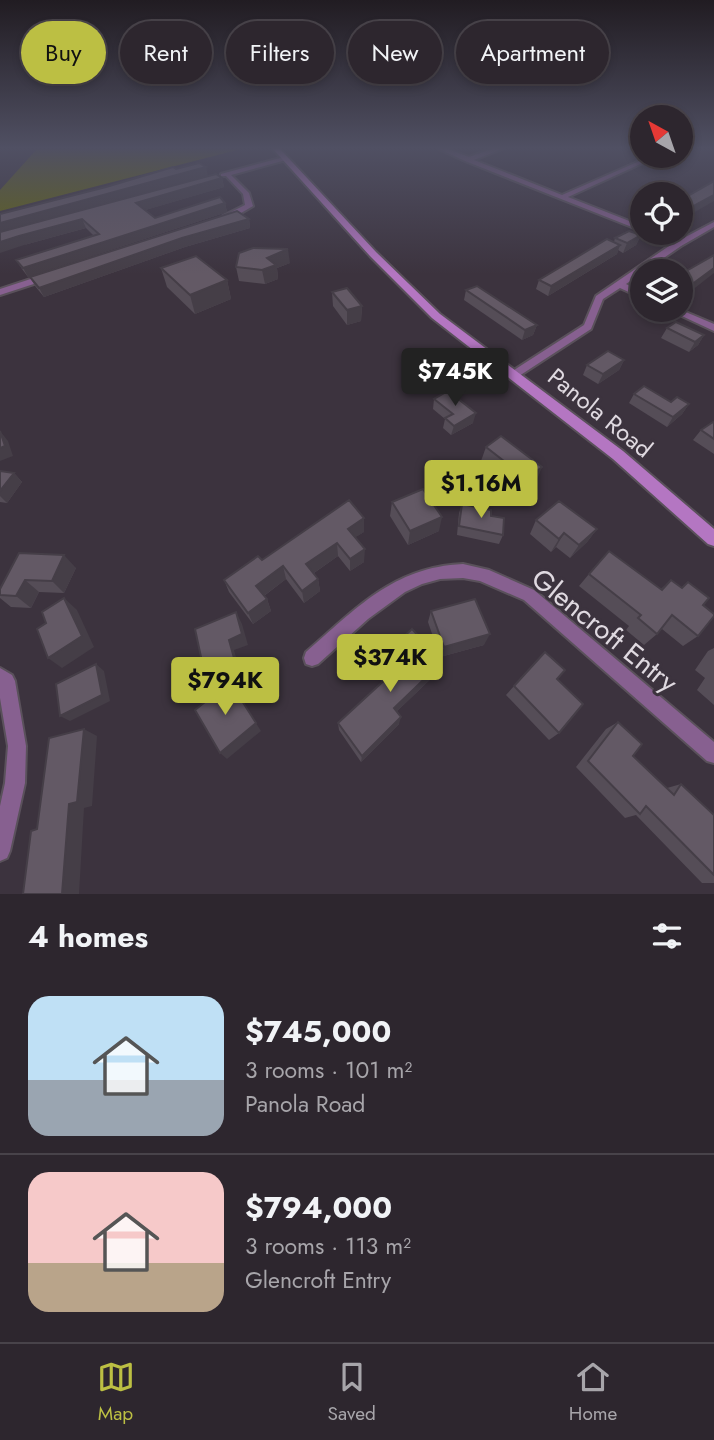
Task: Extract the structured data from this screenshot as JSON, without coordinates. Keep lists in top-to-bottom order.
{
  "streets": {
    "main road": ["Panola Road"],
    "street": ["Glencroft Entry"]
  },
  "north": "top left",
  "page": {
    "chip": [
      "Buy",
      "Rent",
      "Filters",
      "New",
      "Apartment"
    ],
    "price": [
      "$745K",
      "$1.16M",
      "$374K",
      "$794K"
    ],
    "heading": "4 homes",
    "list": [
      {
        "name": "$745,000",
        "note": "3 rooms · 101 m² · Panola Road"
      },
      {
        "name": "$794,000",
        "note": "3 rooms · 113 m² · Glencroft Entry"
      }
    ],
    "tabs": ["Map", "Saved", "Home"]
  }
}
